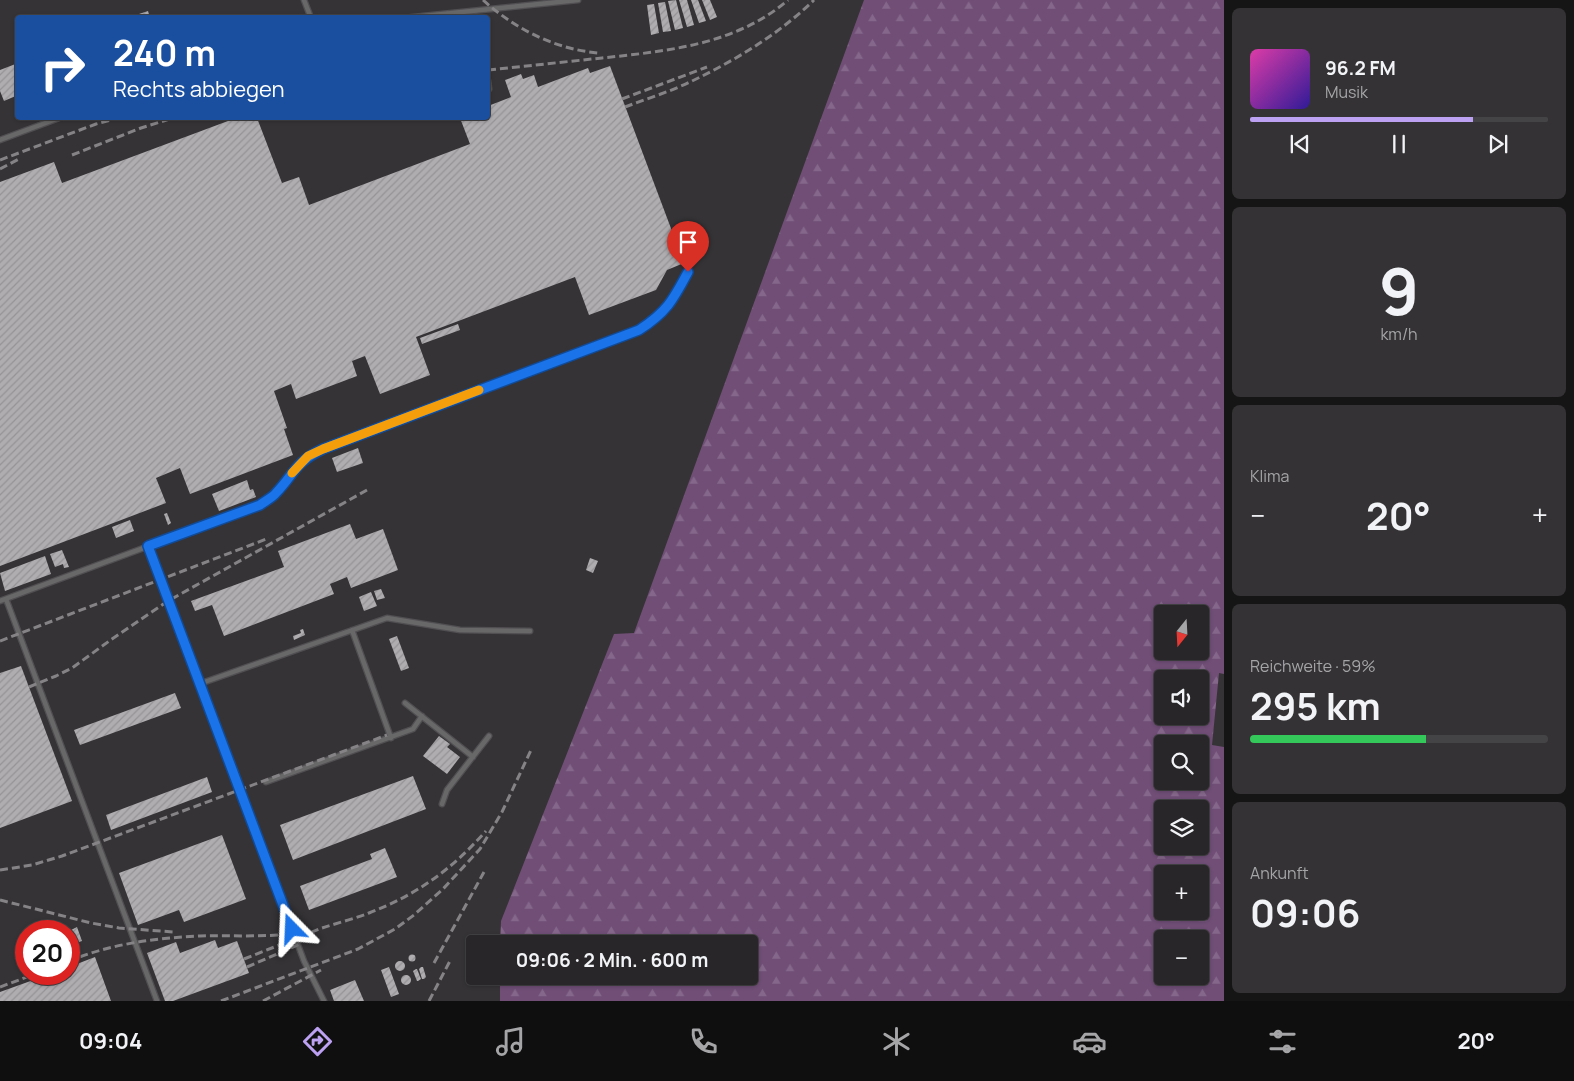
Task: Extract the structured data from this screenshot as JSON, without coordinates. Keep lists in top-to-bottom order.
{
  "north": "bottom",
  "page": {
    "turn": ["240 m", "Rechts abbiegen"],
    "song": ["96.2 FM", "Musik"],
    "tile": [
      ["9", "km/h"],
      "Klima",
      ["Reichweite · 59%", "295 km"],
      ["Ankunft", "09:06"]
    ],
    "heat": ["−", "20°", "+"],
    "map_buttons": ["+", "−"],
    "limit": "20",
    "trip": "09:06 · 2 Min. · 600 m",
    "tabs": ["09:04", "20°"]
  }
}
